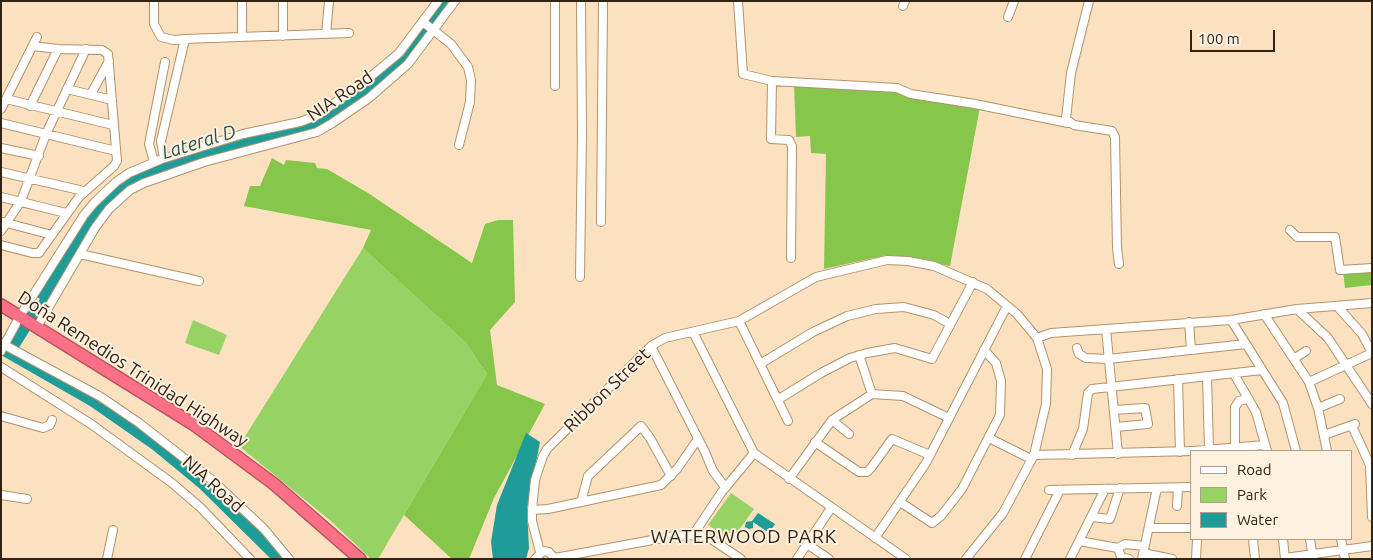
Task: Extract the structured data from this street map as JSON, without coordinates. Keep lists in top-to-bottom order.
{
  "streets": {
    "highway": ["Doña Remedios Trinidad Highway"],
    "street": ["NIA Road", "Ribbon Street"]
  },
  "crossings": [
    ["NIA Road", "Doña Remedios Trinidad Highway"]
  ],
  "districts": ["WATERWOOD PARK"],
  "water": ["Lateral D"],
  "legend": ["Road", "Park", "Water"],
  "scale_bar": "100 m"
}
